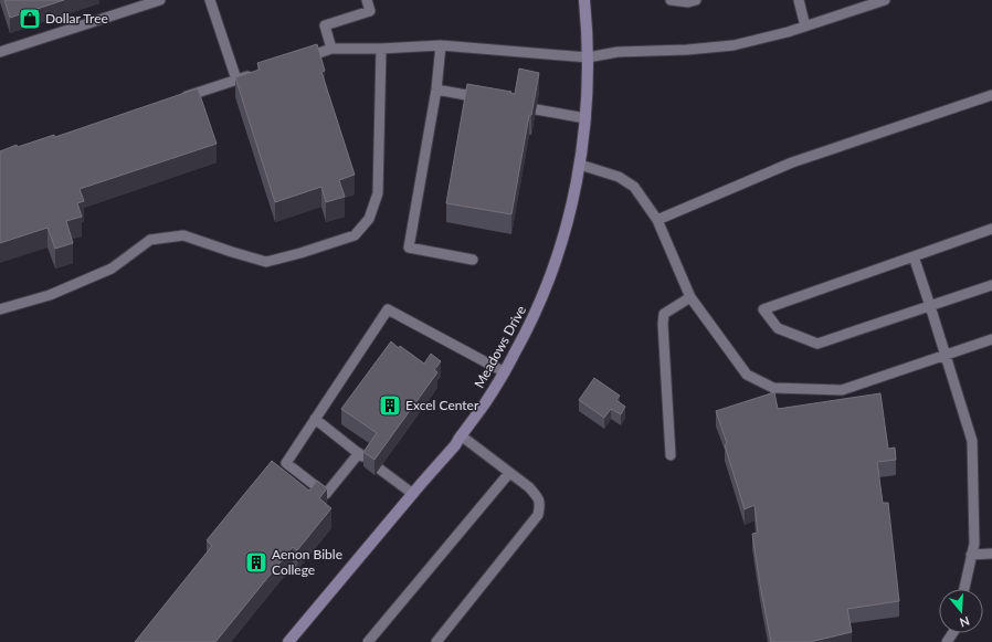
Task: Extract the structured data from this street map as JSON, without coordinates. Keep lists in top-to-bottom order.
{
  "streets": {
    "street": ["Meadows Drive"]
  },
  "places": {
    "shop": ["Dollar Tree"],
    "building": ["Excel Center", "Aenon Bible College"]
  },
  "north": "bottom"
}
